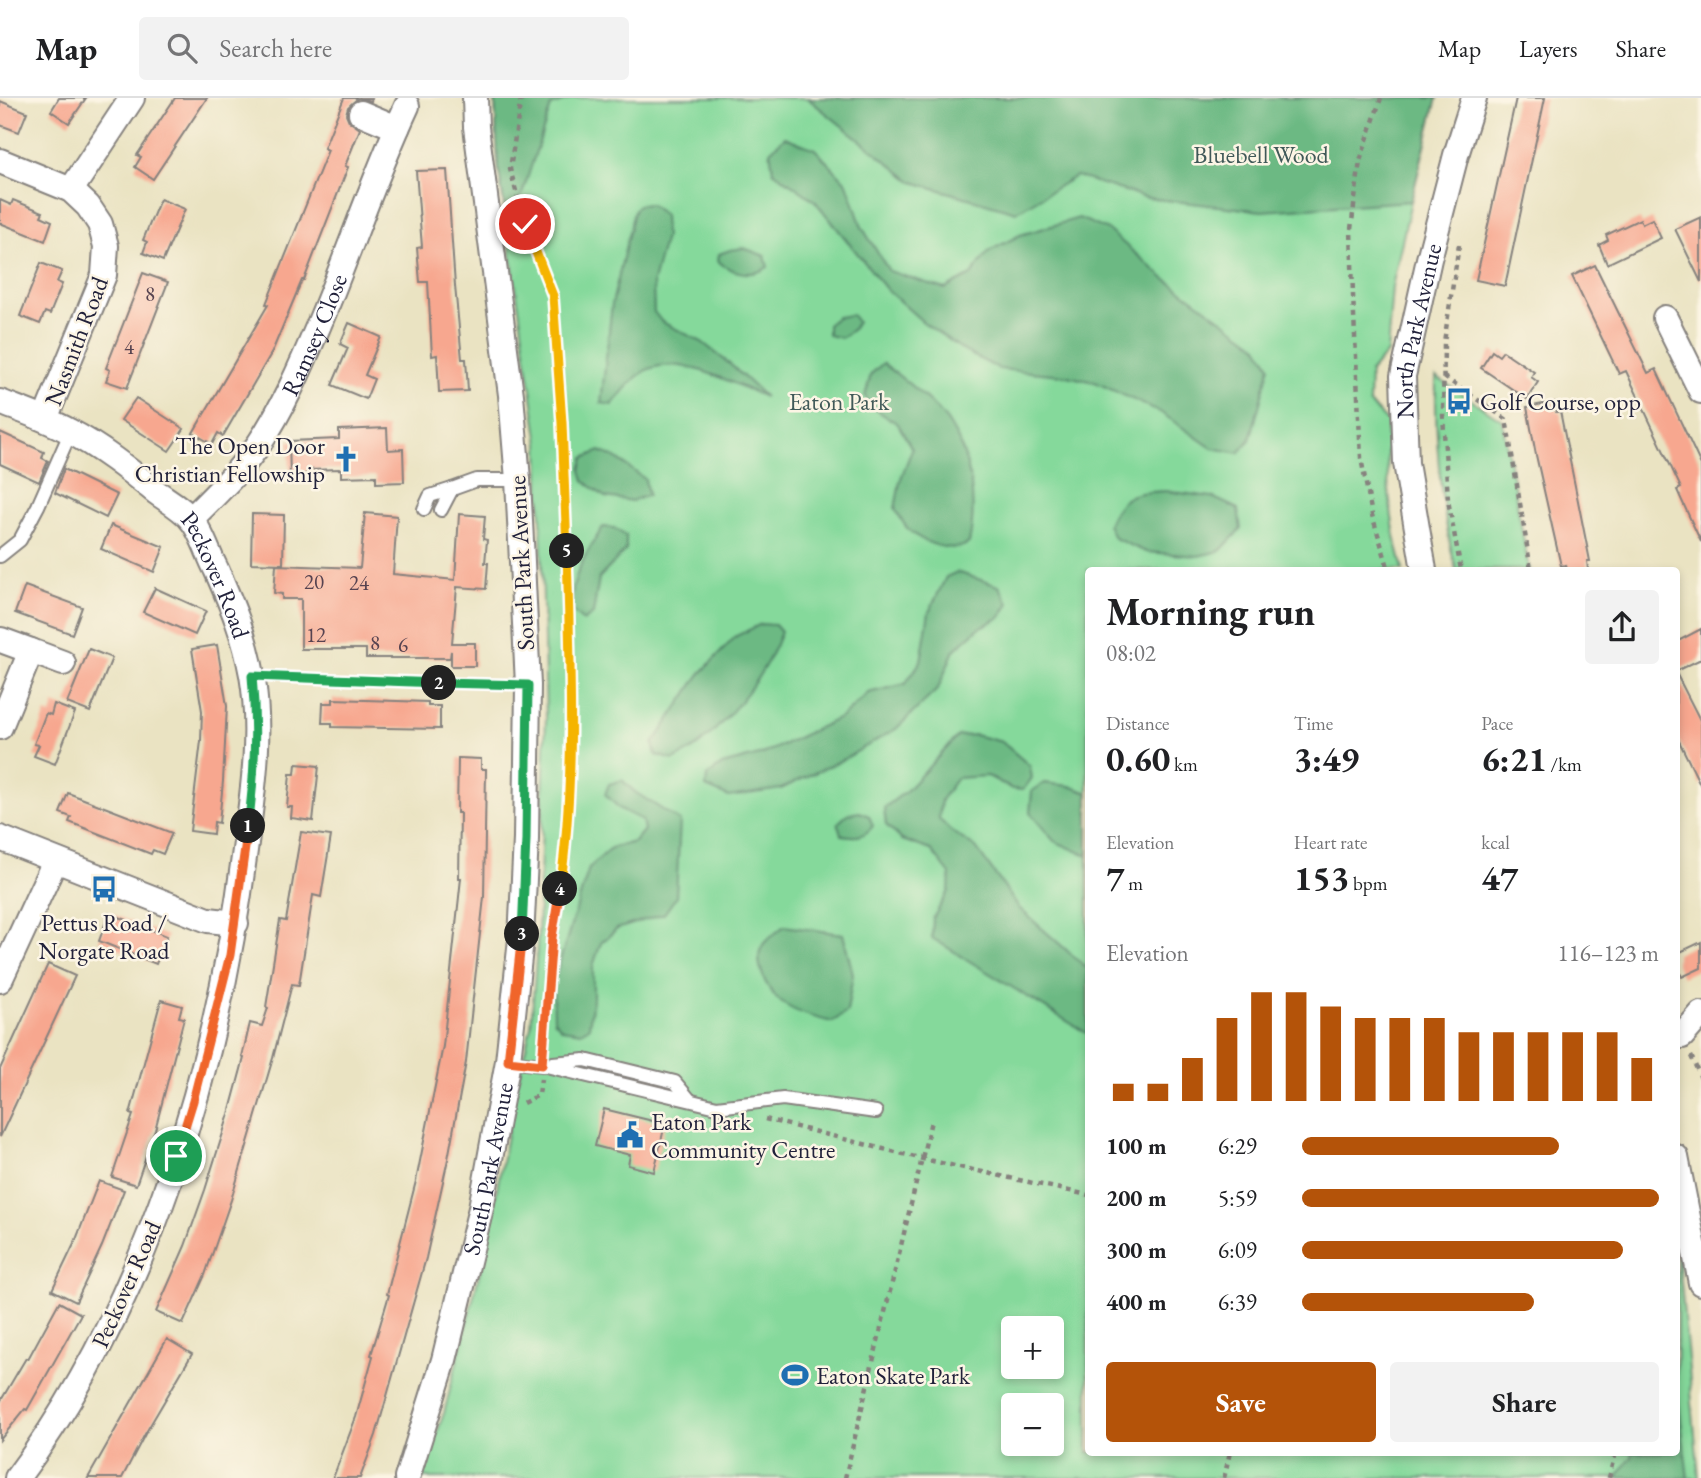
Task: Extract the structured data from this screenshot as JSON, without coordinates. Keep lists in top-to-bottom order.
{
  "streets": {
    "street": [
      "North Park Avenue",
      "Ramsey Close",
      "Nasmith Road",
      "South Park Avenue",
      "Peckover Road"
    ]
  },
  "crossings": [
    ["Ramsey Close", "Peckover Road"],
    ["Nasmith Road", "Peckover Road"]
  ],
  "parks": ["Bluebell Wood", "Eaton Park"],
  "places": {
    "bus stop": ["Golf Course, opp", "Pettus Road / Norgate Road"],
    "church": ["The Open Door Christian Fellowship"],
    "public building": ["Eaton Park Community Centre"],
    "sports": ["Eaton Skate Park"]
  },
  "house_numbers": [
    "8",
    "4",
    "20",
    "24",
    "12",
    "8",
    "6"
  ],
  "page": {
    "header": "Map",
    "search": "Search here",
    "nav": ["Map", "Layers", "Share"],
    "pins": [
      "5",
      "2",
      "1",
      "4",
      "3"
    ],
    "heading": ["Morning run", "08:02"],
    "stats": [
      ["Distance", "0.60 km"],
      ["Time", "3:49"],
      ["Pace", "6:21 /km"],
      ["Elevation", "7 m"],
      ["Heart rate", "153 bpm"],
      ["kcal", "47"]
    ],
    "chart": ["Elevation", "116–123 m"],
    "list": [
      {
        "name": "100 m",
        "note": "6:29"
      },
      {
        "name": "200 m",
        "note": "5:59"
      },
      {
        "name": "300 m",
        "note": "6:09"
      },
      {
        "name": "400 m",
        "note": "6:39"
      }
    ],
    "map_buttons": ["+", "−"],
    "buttons": ["Save", "Share"]
  }
}
